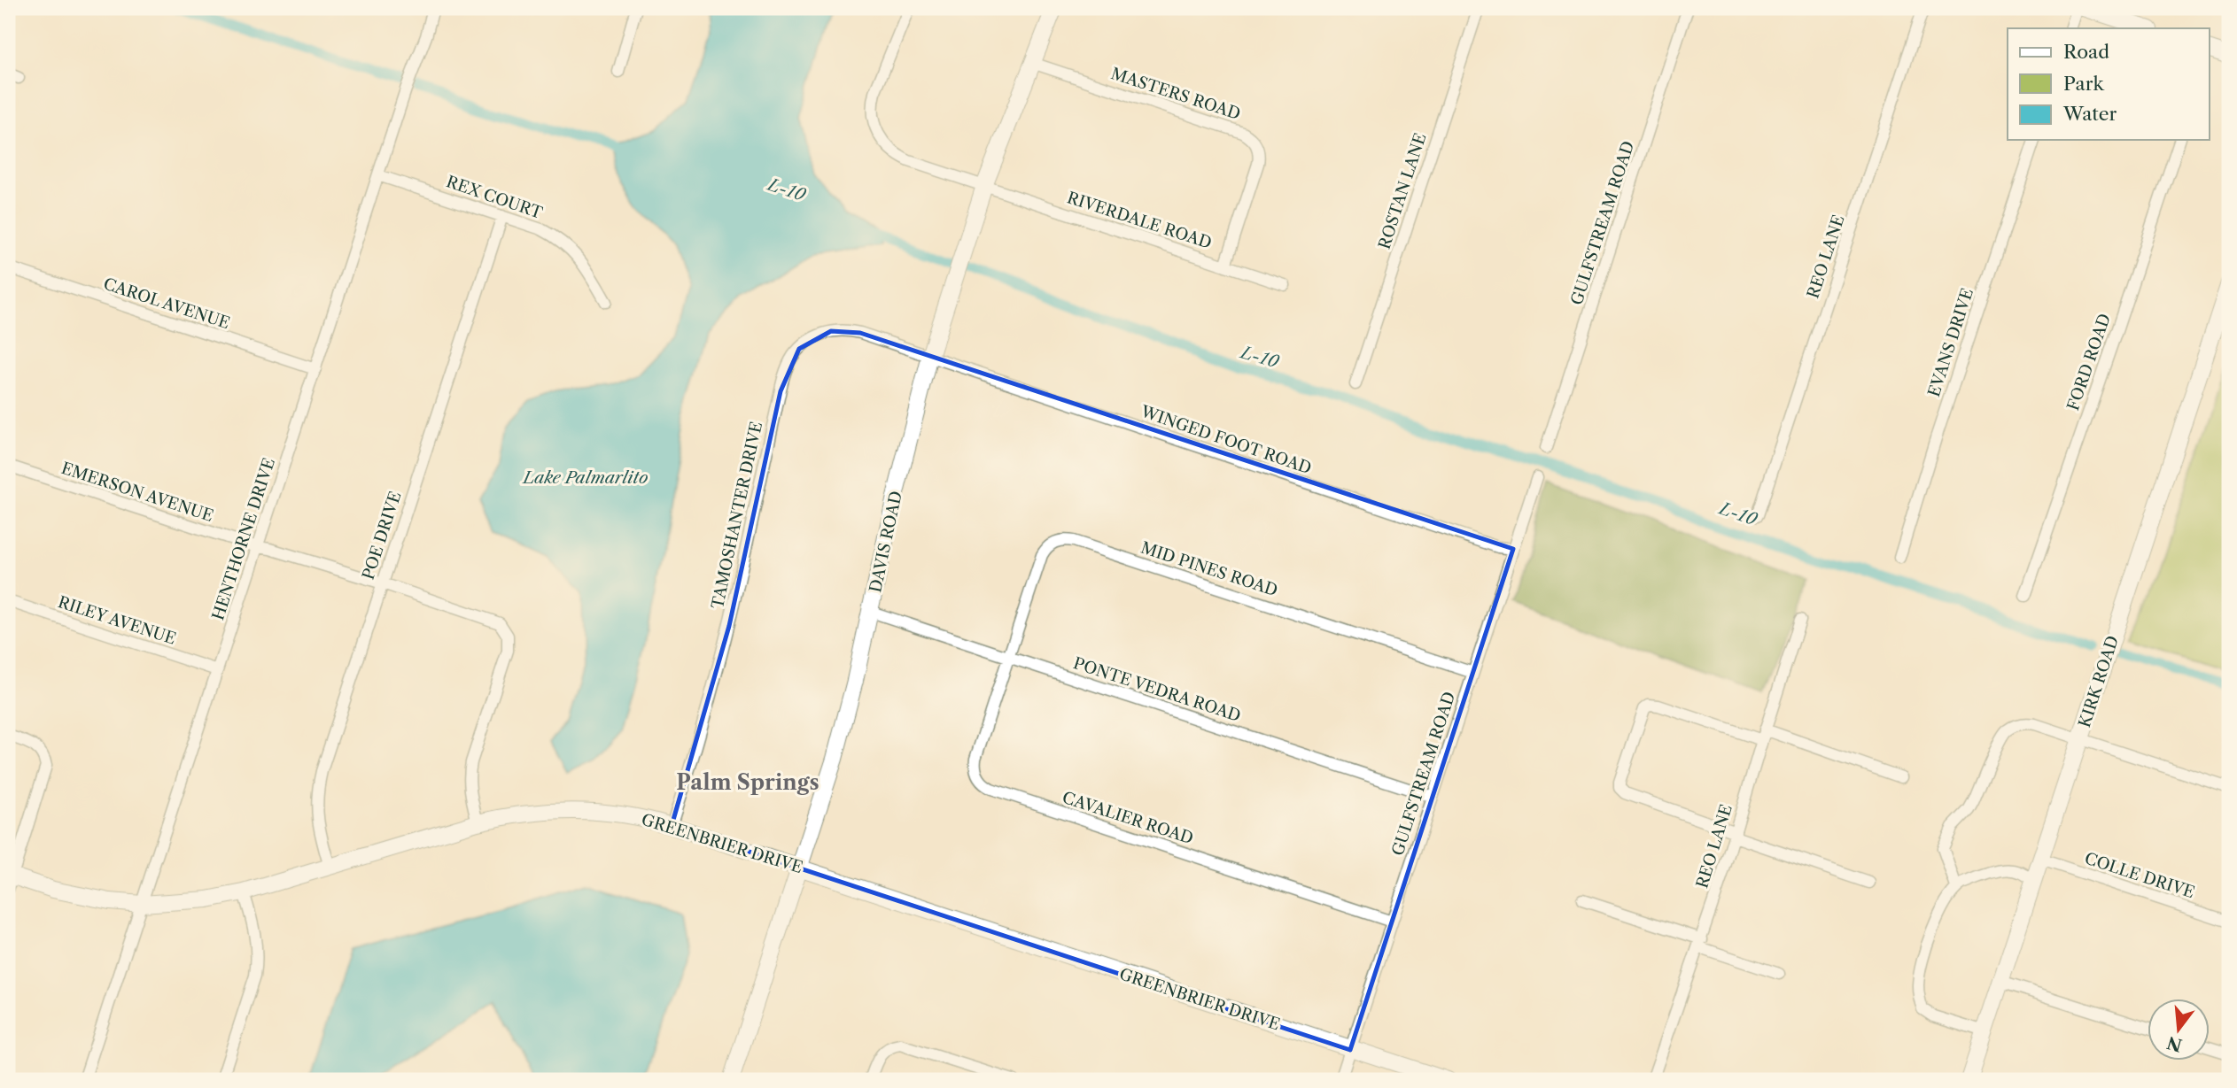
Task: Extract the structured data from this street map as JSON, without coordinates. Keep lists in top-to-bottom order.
{
  "streets": {
    "street": [
      "MASTERS ROAD",
      "ROSTAN LANE",
      "REX COURT",
      "RIVERDALE ROAD",
      "GULFSTREAM ROAD",
      "REO LANE",
      "CAROL AVENUE",
      "EVANS DRIVE",
      "FORD ROAD",
      "WINGED FOOT ROAD",
      "EMERSON AVENUE",
      "TAMOSHANTER DRIVE",
      "POE DRIVE",
      "HENTHORNE DRIVE",
      "DAVIS ROAD",
      "MID PINES ROAD",
      "RILEY AVENUE",
      "KIRK ROAD",
      "PONTE VEDRA ROAD",
      "CAVALIER ROAD",
      "GREENBRIER DRIVE",
      "COLLE DRIVE"
    ]
  },
  "crossings": [
    ["MASTERS ROAD", "RIVERDALE ROAD"],
    ["MASTERS ROAD", "DAVIS ROAD"],
    ["REX COURT", "POE DRIVE"],
    ["REX COURT", "HENTHORNE DRIVE"],
    ["RIVERDALE ROAD", "DAVIS ROAD"],
    ["GULFSTREAM ROAD", "WINGED FOOT ROAD"],
    ["GULFSTREAM ROAD", "MID PINES ROAD"],
    ["GULFSTREAM ROAD", "PONTE VEDRA ROAD"],
    ["GULFSTREAM ROAD", "CAVALIER ROAD"],
    ["GULFSTREAM ROAD", "GREENBRIER DRIVE"],
    ["CAROL AVENUE", "HENTHORNE DRIVE"],
    ["WINGED FOOT ROAD", "TAMOSHANTER DRIVE"],
    ["WINGED FOOT ROAD", "DAVIS ROAD"],
    ["EMERSON AVENUE", "POE DRIVE"],
    ["EMERSON AVENUE", "HENTHORNE DRIVE"],
    ["EMERSON AVENUE", "GREENBRIER DRIVE"],
    ["TAMOSHANTER DRIVE", "DAVIS ROAD"],
    ["TAMOSHANTER DRIVE", "GREENBRIER DRIVE"],
    ["POE DRIVE", "GREENBRIER DRIVE"],
    ["HENTHORNE DRIVE", "RILEY AVENUE"],
    ["HENTHORNE DRIVE", "GREENBRIER DRIVE"],
    ["DAVIS ROAD", "PONTE VEDRA ROAD"],
    ["DAVIS ROAD", "GREENBRIER DRIVE"],
    ["MID PINES ROAD", "PONTE VEDRA ROAD"],
    ["MID PINES ROAD", "CAVALIER ROAD"],
    ["KIRK ROAD", "COLLE DRIVE"],
    ["PONTE VEDRA ROAD", "CAVALIER ROAD"]
  ],
  "districts": ["Palm Springs"],
  "water": ["L-10", "Lake Palmarlito"],
  "legend": ["Road", "Park", "Water"],
  "north": "bottom"
}
